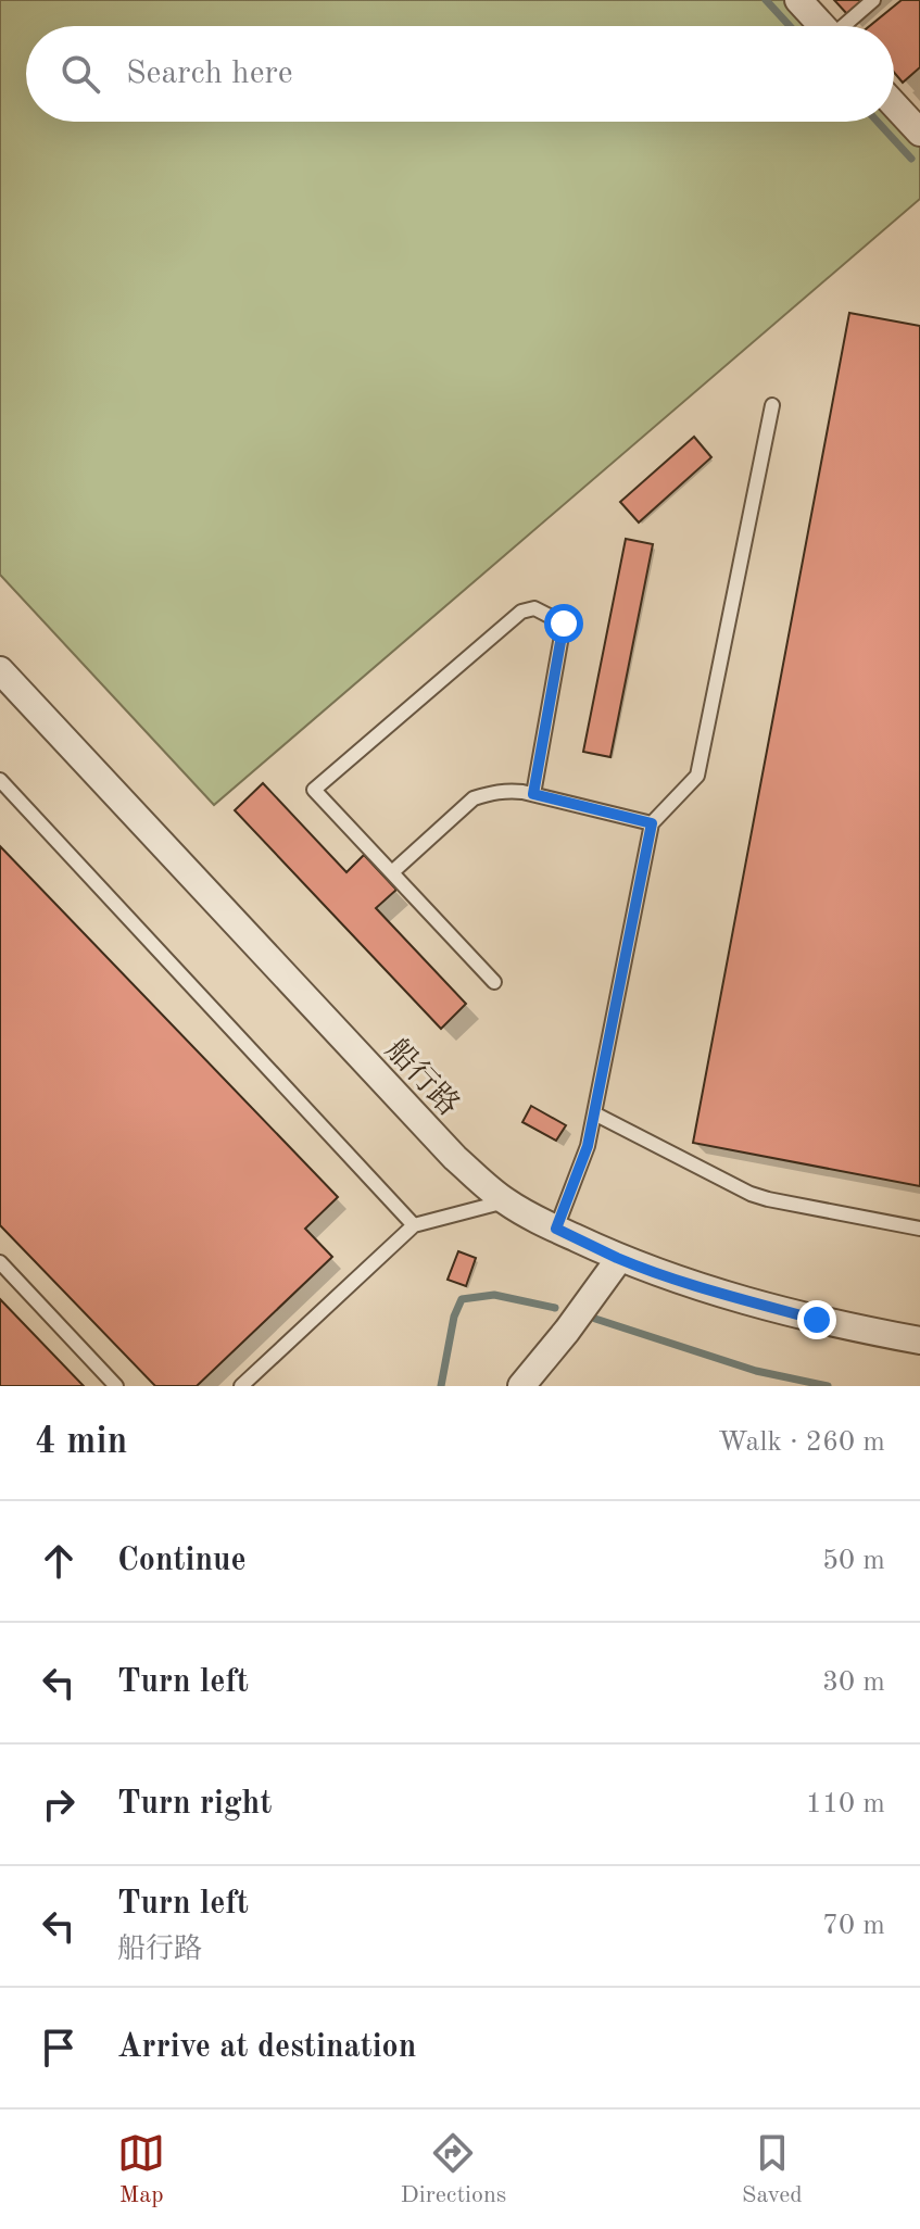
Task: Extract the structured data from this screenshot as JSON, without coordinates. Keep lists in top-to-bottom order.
{
  "streets": {
    "street": ["船行路"]
  },
  "page": {
    "search": "Search here",
    "heading": ["4 min", "Walk · 260 m"],
    "list": [
      ["Continue", "50 m"],
      ["Turn left", "30 m"],
      ["Turn right", "110 m"],
      ["Turn left", "船行路", "70 m"],
      "Arrive at destination"
    ],
    "nav": ["Map", "Directions", "Saved"]
  }
}
